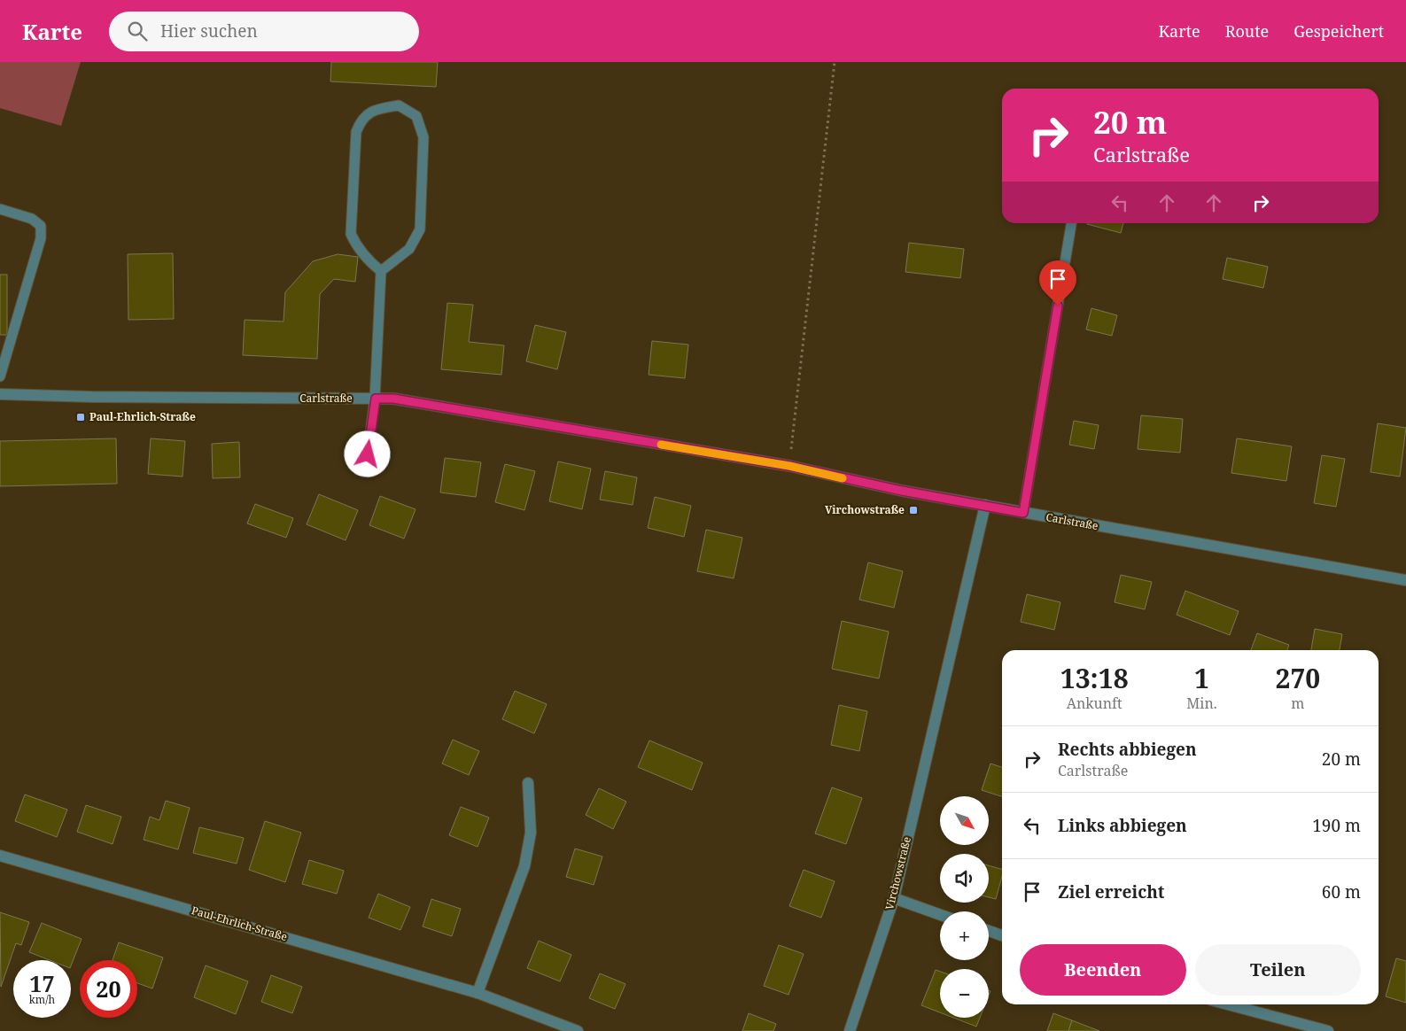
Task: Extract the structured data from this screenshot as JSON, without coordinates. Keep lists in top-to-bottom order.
{
  "streets": {
    "street": ["Carlstraße", "Virchowstraße", "Paul-Ehrlich-Straße"]
  },
  "crossings": [
    ["Carlstraße", "Virchowstraße"]
  ],
  "places": {
    "transit": ["Paul-Ehrlich-Straße", "Virchowstraße"]
  },
  "north": "bottom right",
  "page": {
    "header": "Karte",
    "search": "Hier suchen",
    "nav": ["Karte", "Route", "Gespeichert"],
    "turn": ["20 m", "Carlstraße"],
    "eta": [
      "13:18",
      "Ankunft",
      "1",
      "Min.",
      "270",
      "m"
    ],
    "list": [
      {
        "name": "Rechts abbiegen",
        "note": "Carlstraße",
        "value": "20 m"
      },
      {
        "name": "Links abbiegen",
        "value": "190 m"
      },
      {
        "name": "Ziel erreicht",
        "value": "60 m"
      }
    ],
    "map_buttons": ["+", "−"],
    "buttons": ["Beenden", "Teilen"],
    "speed": "17 km/h",
    "limit": "20"
  }
}
